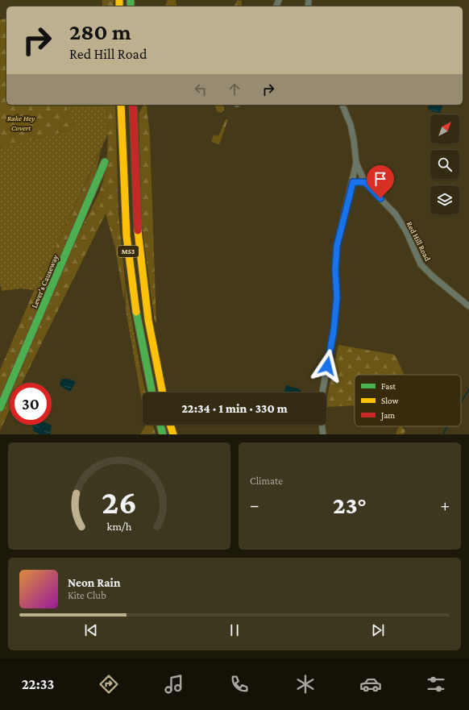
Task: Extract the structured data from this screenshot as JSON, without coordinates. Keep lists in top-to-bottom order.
{
  "streets": {
    "main road": ["M53", "Lever's Causeway"],
    "street": ["Red Hill Road"]
  },
  "parks": ["Rake Hey Covert"],
  "legend": ["Fast", "Slow", "Jam"],
  "north": "top right",
  "page": {
    "turn": ["280 m", "Red Hill Road"],
    "limit": "30",
    "trip": "22:34 · 1 min · 330 m",
    "tile": "Climate",
    "heat": ["−", "23°", "+"],
    "song": ["Neon Rain", "Kite Club"],
    "tabs": "22:33",
    "gauge": ["26", "km/h"]
  }
}
